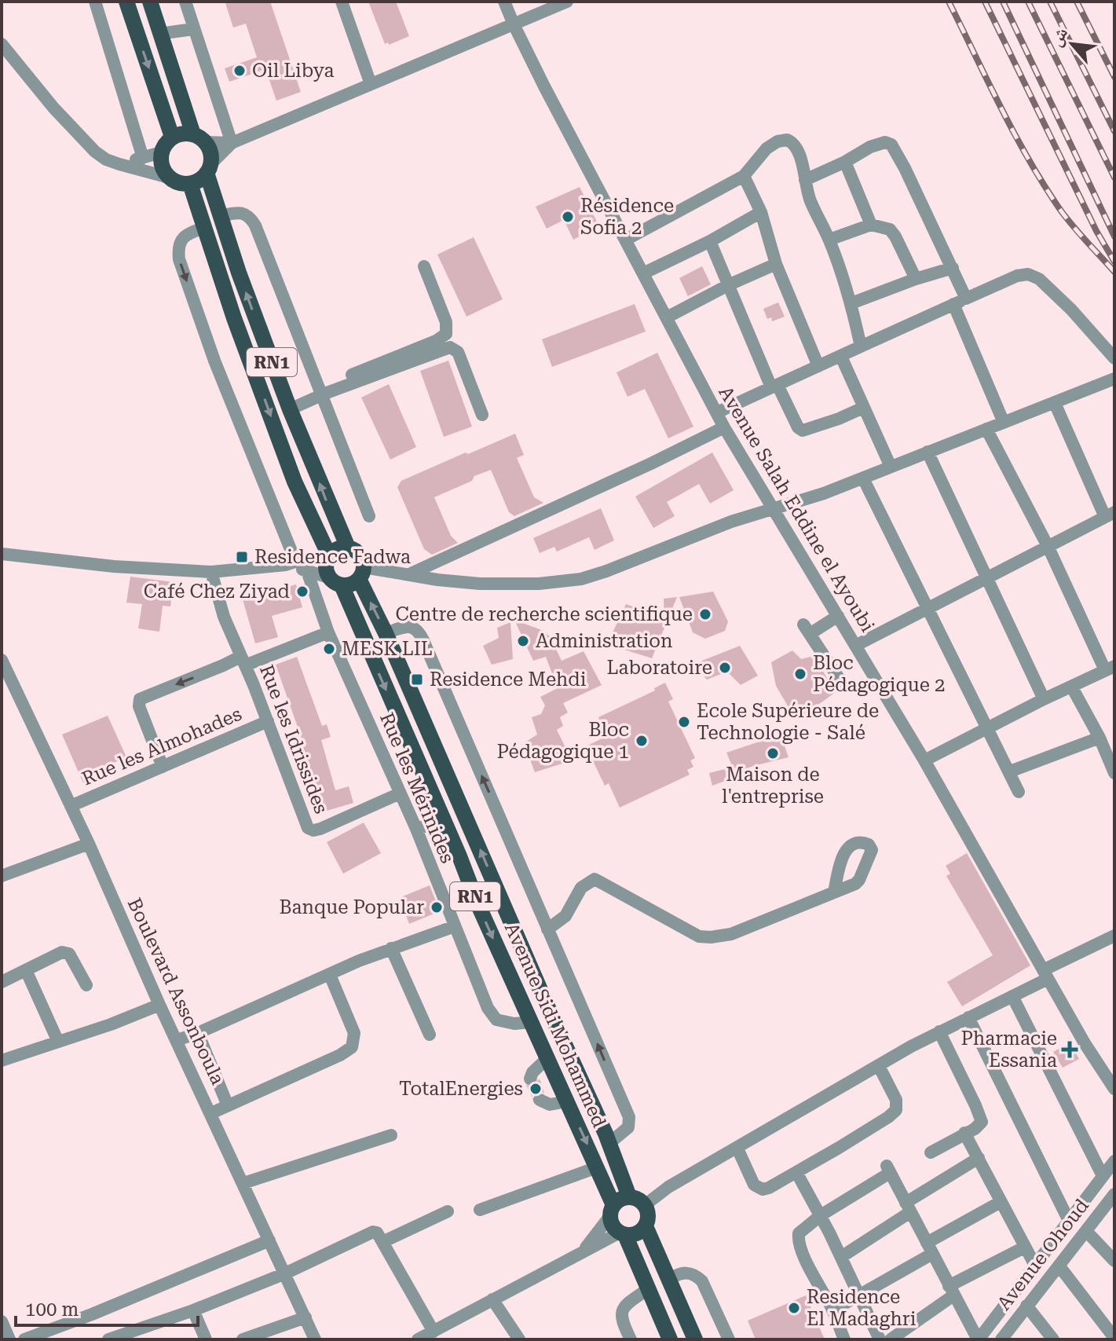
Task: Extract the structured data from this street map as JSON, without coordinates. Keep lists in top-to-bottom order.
{
  "streets": {
    "main road": ["RN1", "Avenue Sidi Mohammed"],
    "street": [
      "Avenue Salah Eddine el Ayoubi",
      "Rue les Idrissides",
      "Rue les Almohades",
      "Rue les Mérinides",
      "Boulevard Assonboula",
      "Avenue Ohoud"
    ]
  },
  "crossings": [
    ["RN1", "Avenue Sidi Mohammed"],
    ["Rue les Idrissides", "Rue les Almohades"],
    ["Rue les Idrissides", "Rue les Mérinides"],
    ["Rue les Almohades", "Boulevard Assonboula"],
    ["Rue les Mérinides", "Avenue Sidi Mohammed"]
  ],
  "places": {
    "other": [
      "Oil Libya",
      "Résidence Sofia 2",
      "Café Chez Ziyad",
      "Centre de recherche scientifique",
      "Administration",
      "MESK LIL",
      "Laboratoire",
      "Bloc Pédagogique 2",
      "Ecole Supérieure de Technologie - Salé",
      "Bloc Pédagogique 1",
      "Maison de l'entreprise",
      "Banque Popular",
      "TotalEnergies",
      "Residence El Madaghri"
    ],
    "transit": ["Residence Fadwa", "Residence Mehdi"],
    "health": ["Pharmacie Essania"]
  },
  "scale_bar": "100 m",
  "north": "top left"
}
